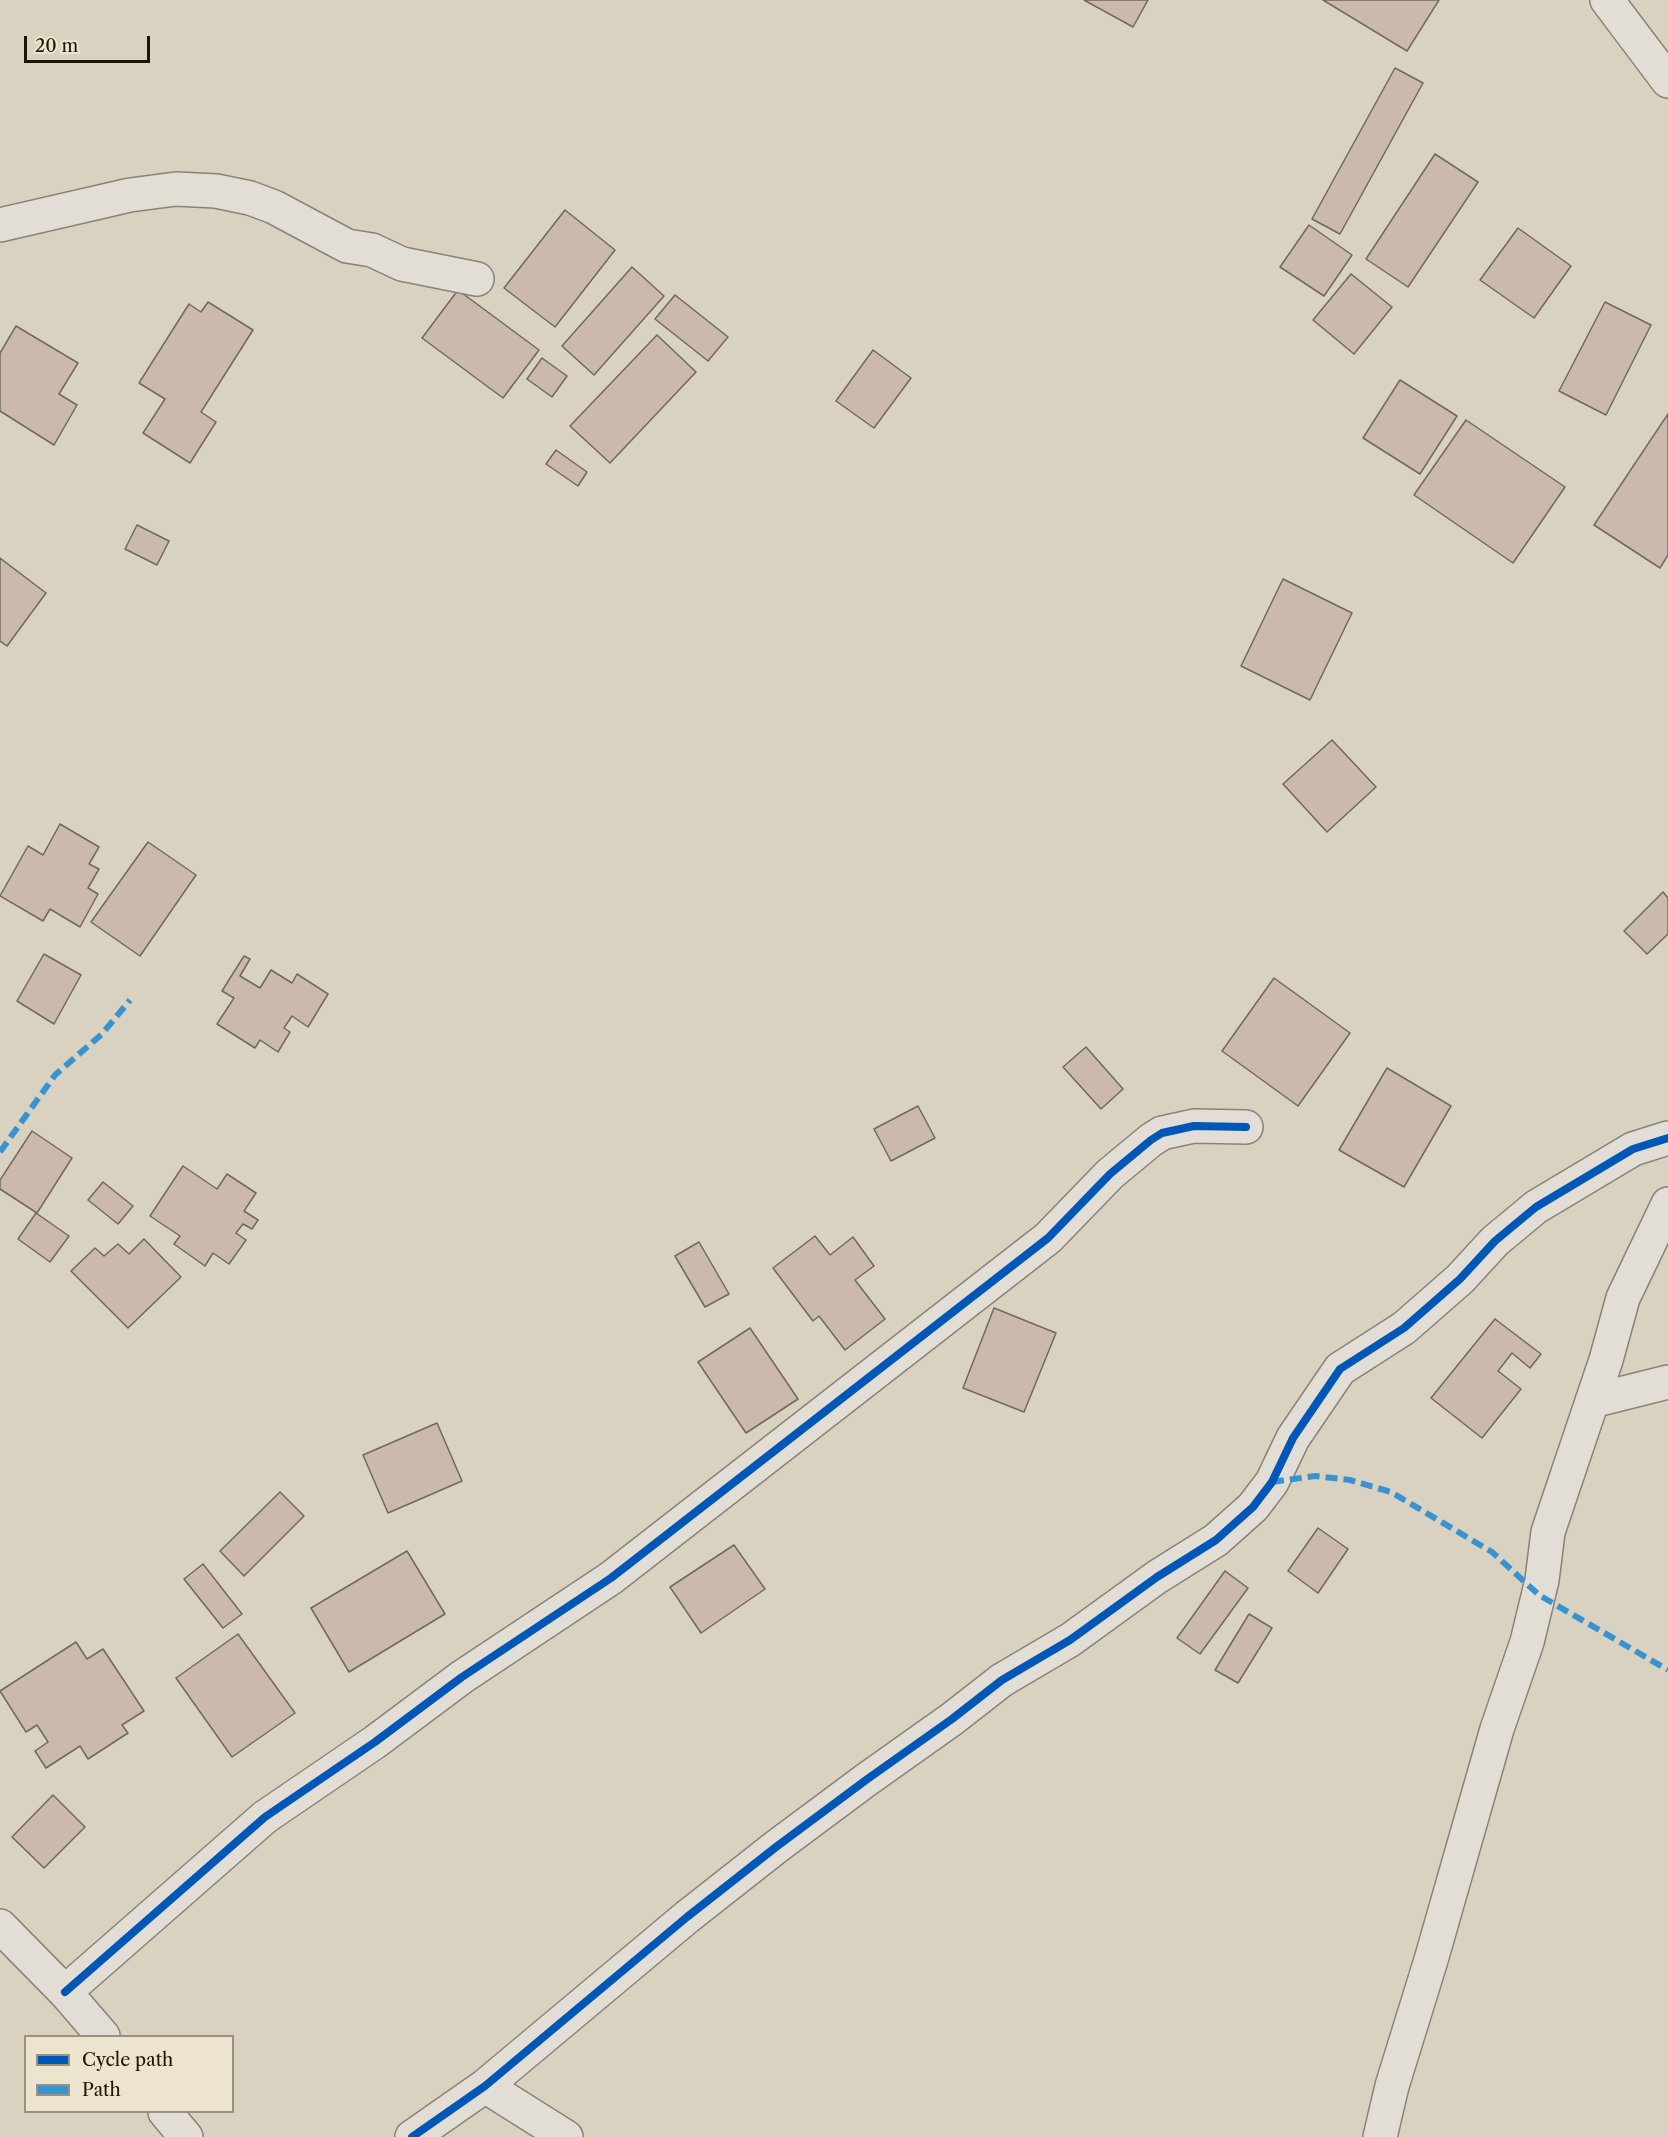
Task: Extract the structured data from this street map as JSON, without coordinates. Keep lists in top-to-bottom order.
{
  "legend": ["Cycle path", "Path"],
  "scale_bar": "20 m"
}
